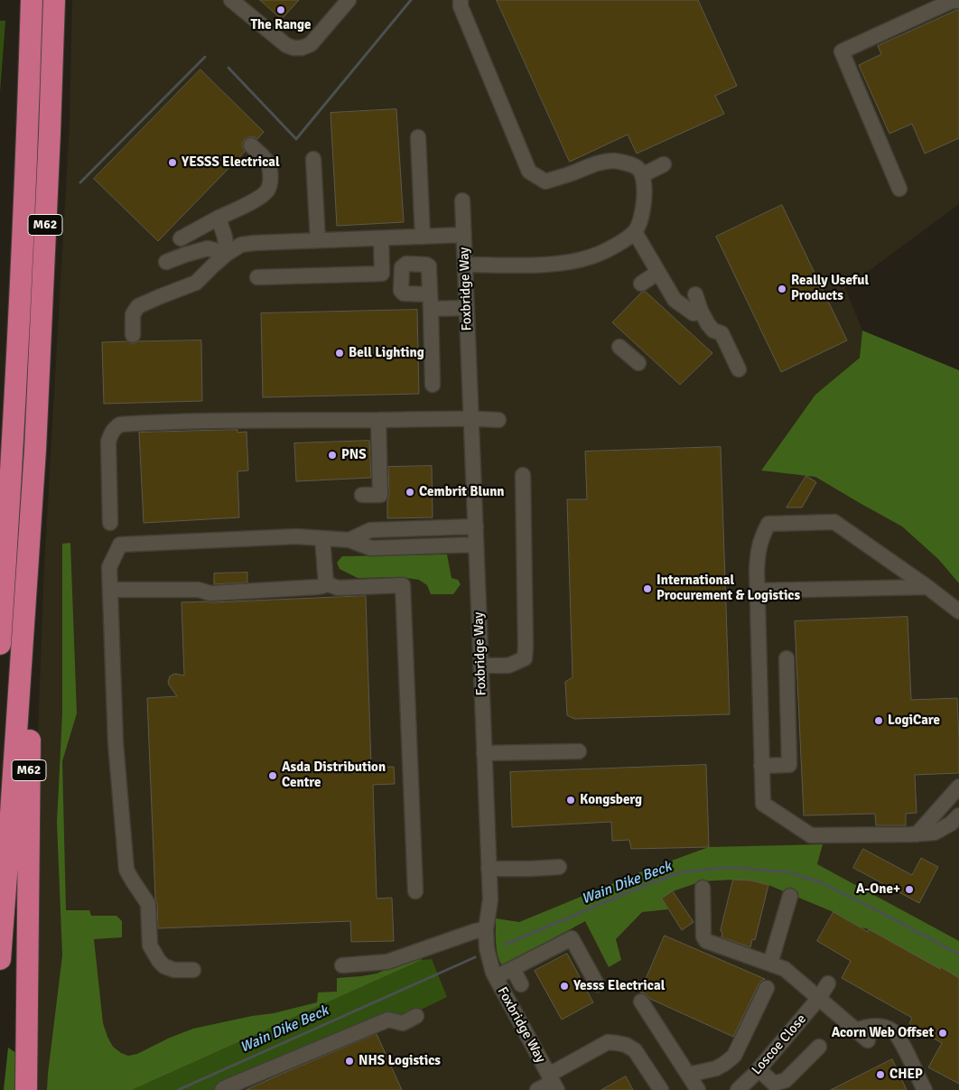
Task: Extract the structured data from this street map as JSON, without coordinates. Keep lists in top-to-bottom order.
{
  "streets": {
    "highway": ["M62"],
    "street": ["Foxbridge Way", "Loscoe Close"]
  },
  "water": ["Wain Dike Beck"],
  "places": [
    "The Range",
    "YESSS Electrical",
    "Really Useful Products",
    "Bell Lighting",
    "PNS",
    "Cembrit Blunn",
    "International Procurement & Logistics",
    "LogiCare",
    "Asda Distribution Centre",
    "Kongsberg",
    "A-One+",
    "Yesss Electrical",
    "Acorn Web Offset",
    "NHS Logistics",
    "CHEP"
  ]
}
